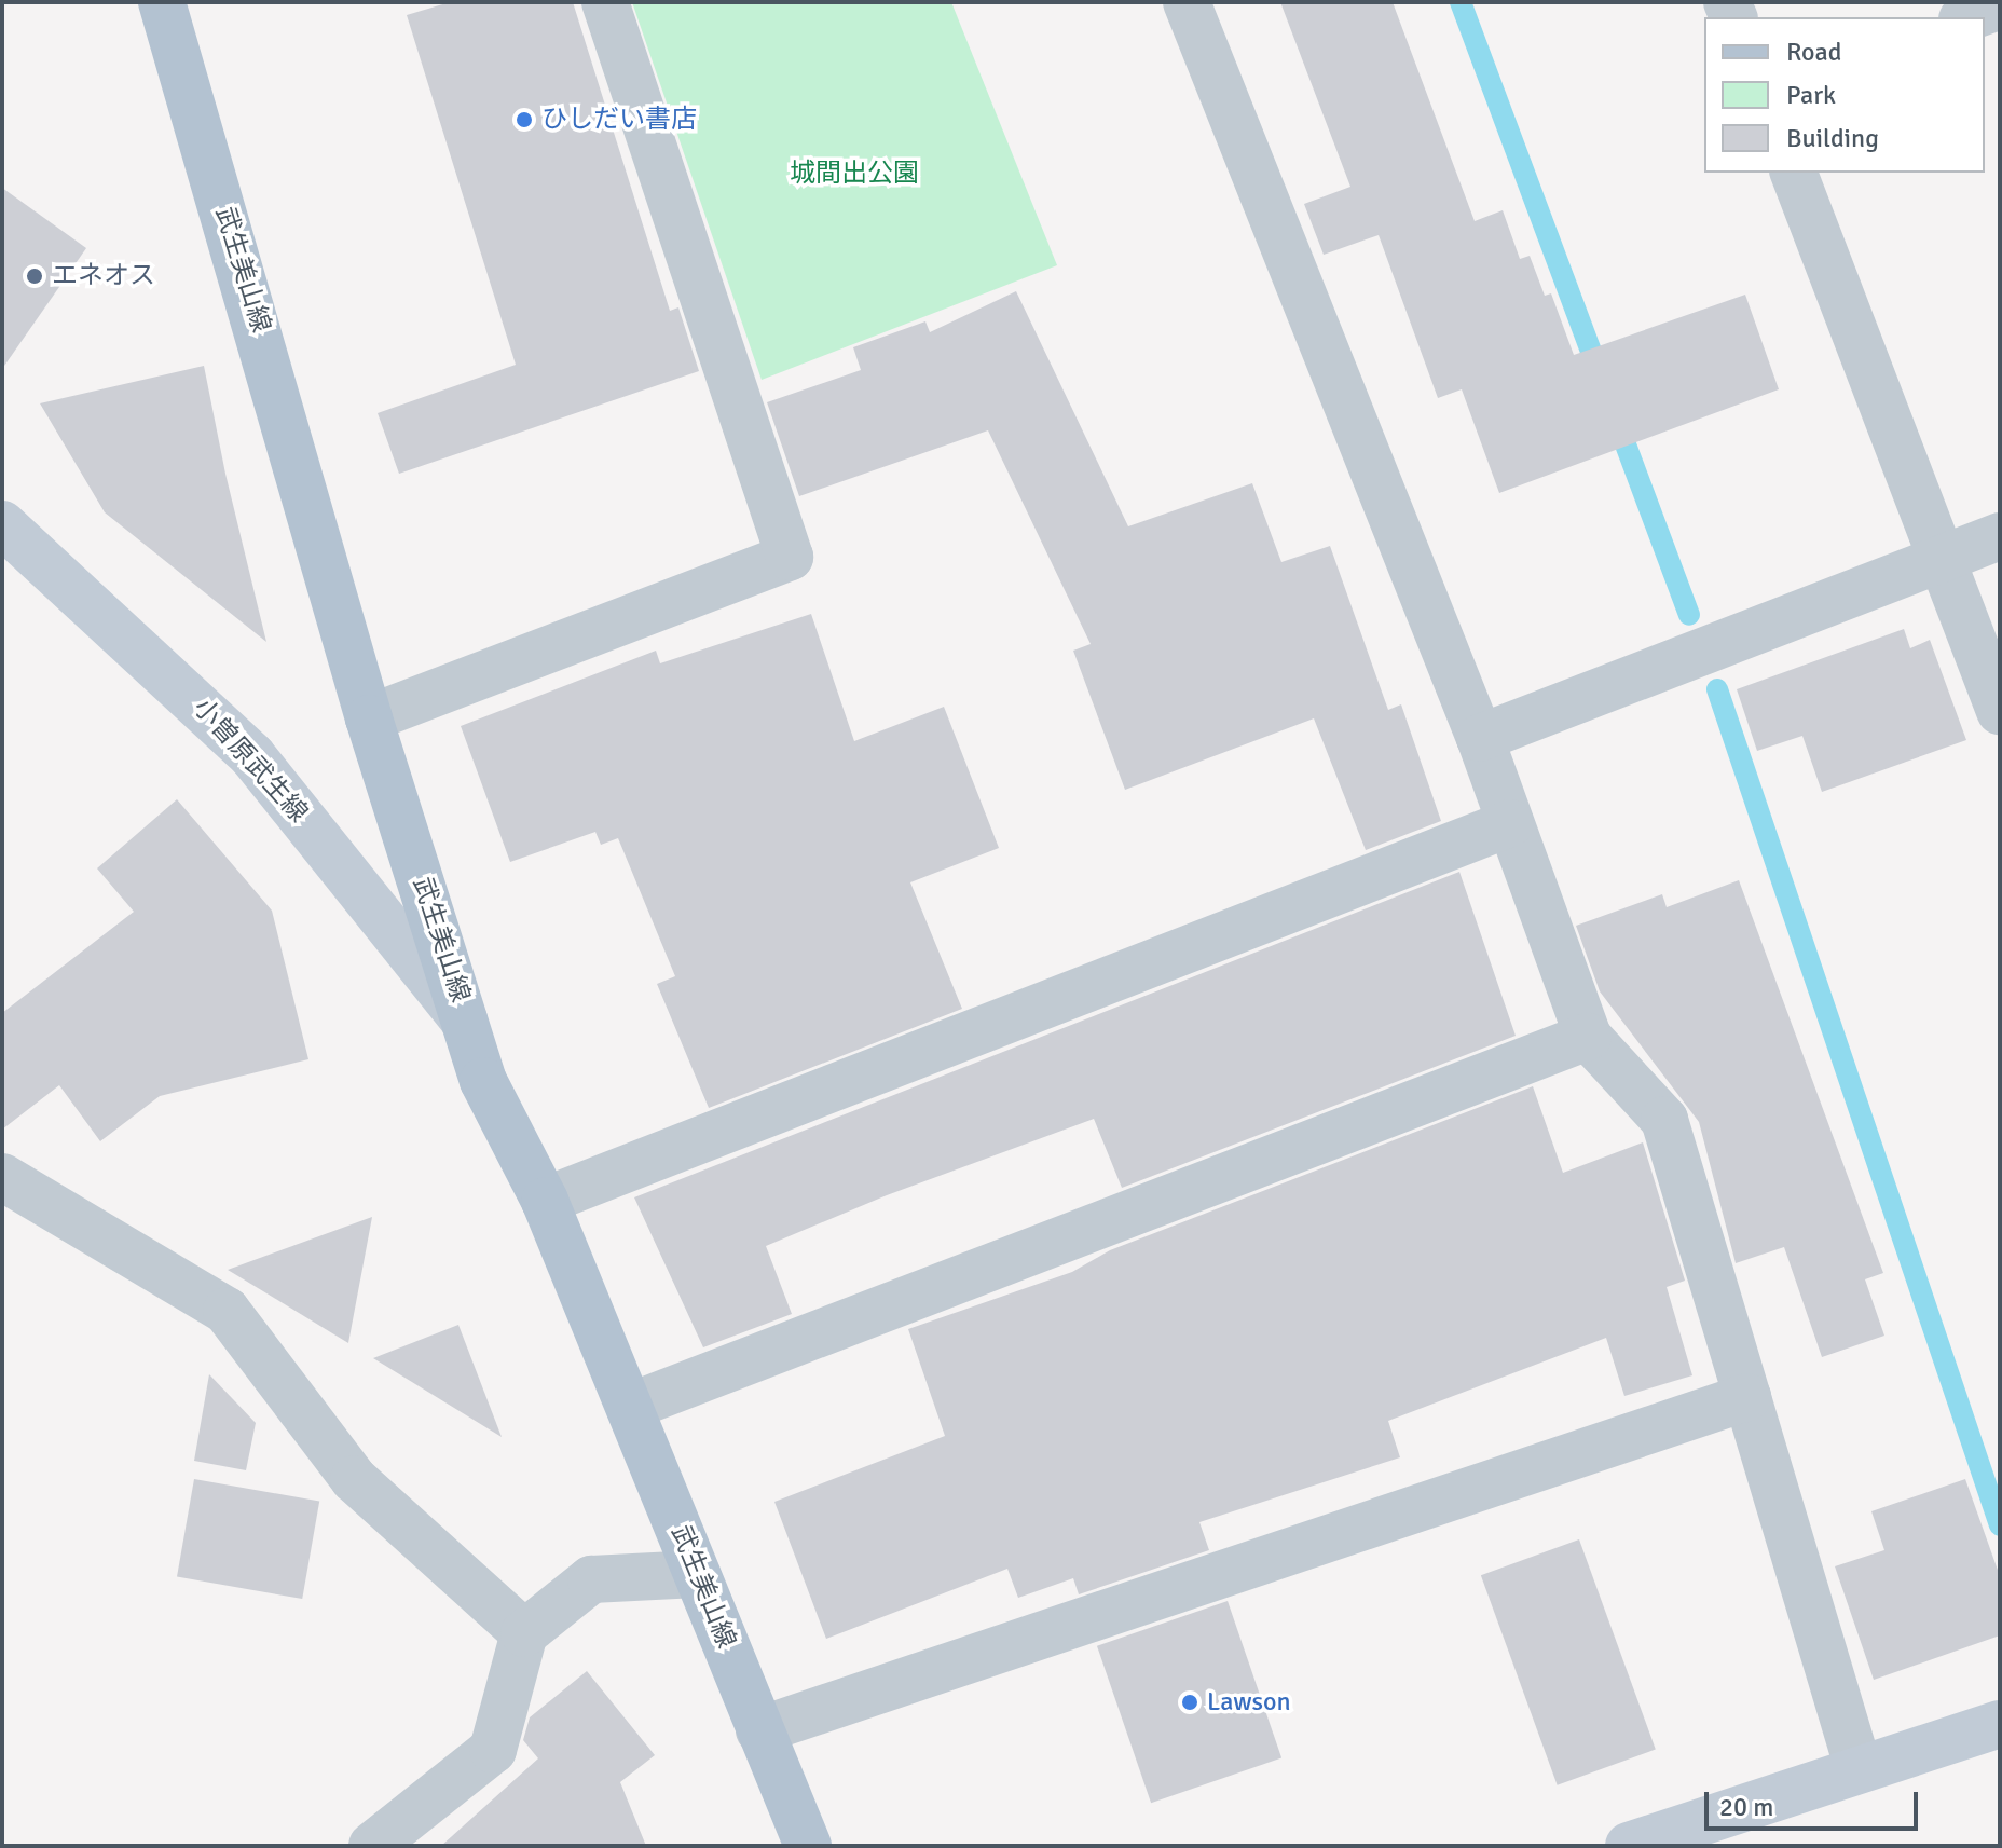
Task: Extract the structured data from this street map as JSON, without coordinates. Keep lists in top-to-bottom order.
{
  "streets": {
    "main road": ["武生美山線", "小曽原武生線"]
  },
  "crossings": [
    ["武生美山線", "小曽原武生線"]
  ],
  "parks": ["城間出公園"],
  "places": ["ひしだい書店", "エネオス", "Lawson"],
  "legend": ["Road", "Park", "Building"],
  "scale_bar": "20 m"
}
